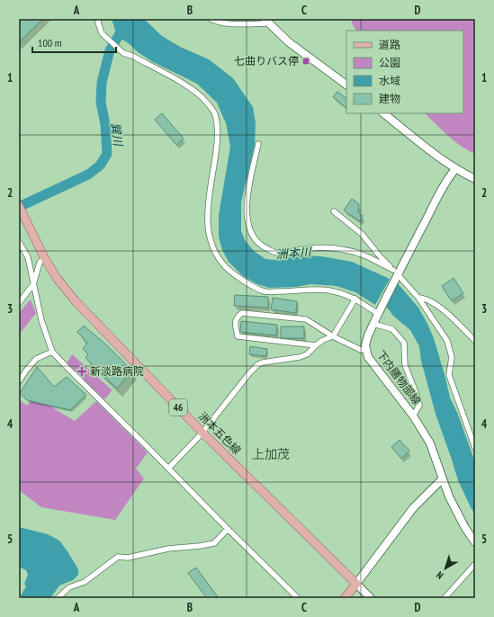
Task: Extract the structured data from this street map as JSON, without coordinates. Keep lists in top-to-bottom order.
{
  "streets": {
    "main road": ["下内膳物部線", "46", "洲本五色線"]
  },
  "districts": ["上加茂"],
  "water": ["巽川", "洲本川"],
  "places": {
    "transit": ["七曲りバス停"],
    "health": ["新淡路病院"]
  },
  "legend": [
    "道路",
    "公園",
    "水域",
    "建物"
  ],
  "scale_bar": "100 m",
  "north": "bottom left",
  "grid": {
    "columns": [
      "A",
      "B",
      "C",
      "D"
    ],
    "rows": [
      "1",
      "2",
      "3",
      "4",
      "5"
    ]
  }
}
